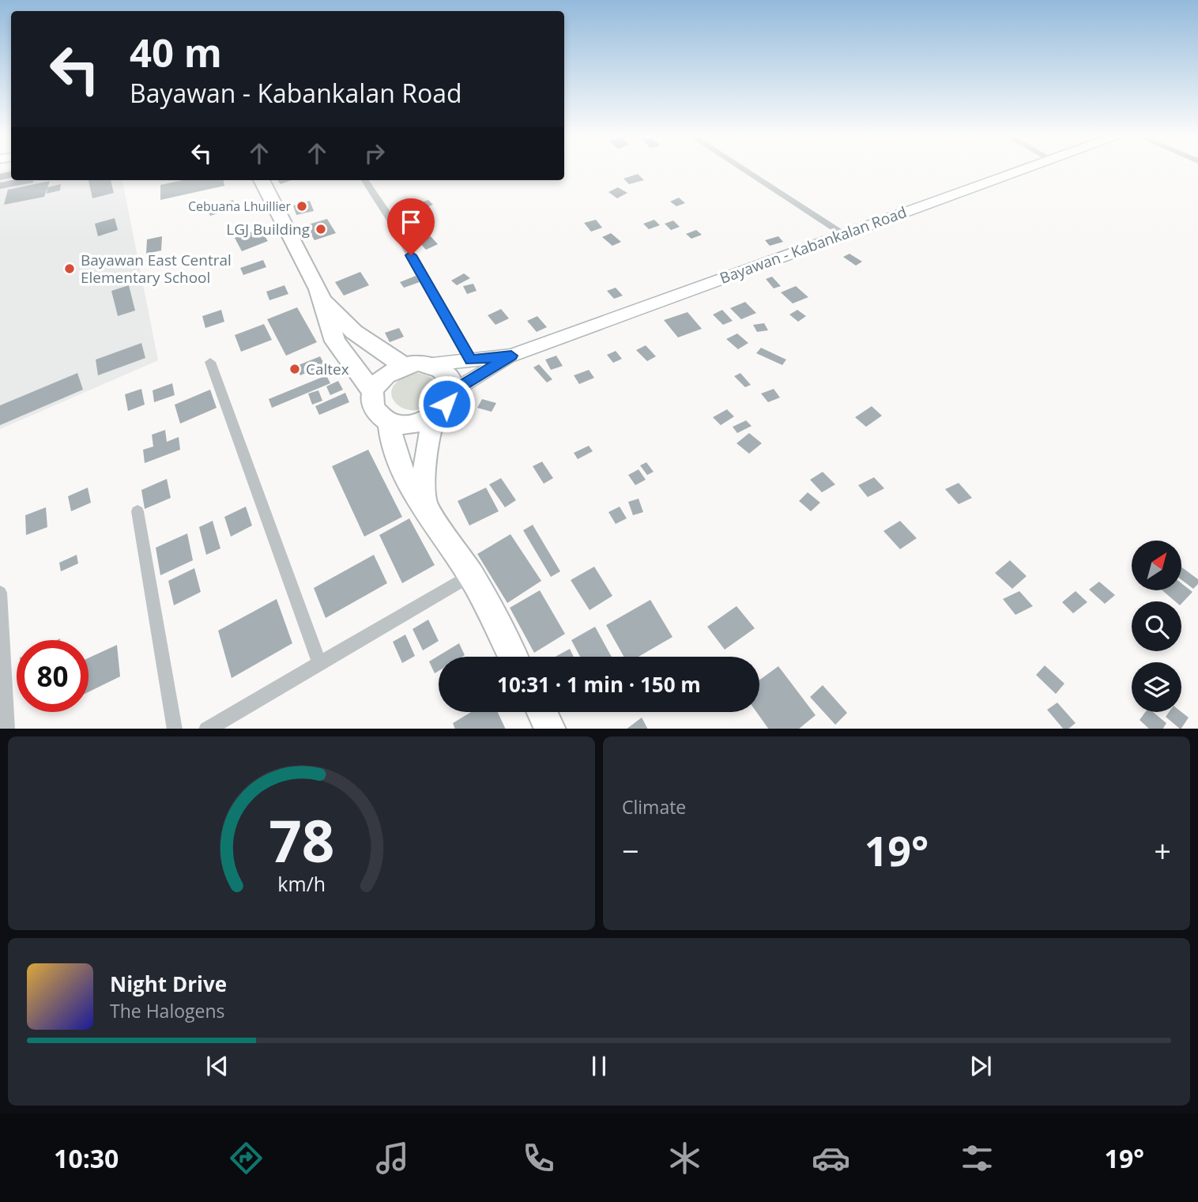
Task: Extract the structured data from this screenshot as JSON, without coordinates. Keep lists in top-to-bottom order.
{
  "streets": {
    "main road": ["Bayawan - Kabankalan Road"]
  },
  "places": [
    "Cebuana Lhuillier",
    "LGJ Building",
    "Bayawan East Central Elementary School",
    "Caltex"
  ],
  "north": "top right",
  "page": {
    "turn": ["40 m", "Bayawan - Kabankalan Road"],
    "limit": "80",
    "trip": "10:31 · 1 min · 150 m",
    "tile": "Climate",
    "heat": ["−", "19°", "+"],
    "song": ["Night Drive", "The Halogens"],
    "tabs": ["10:30", "19°"],
    "gauge": ["78", "km/h"]
  }
}
